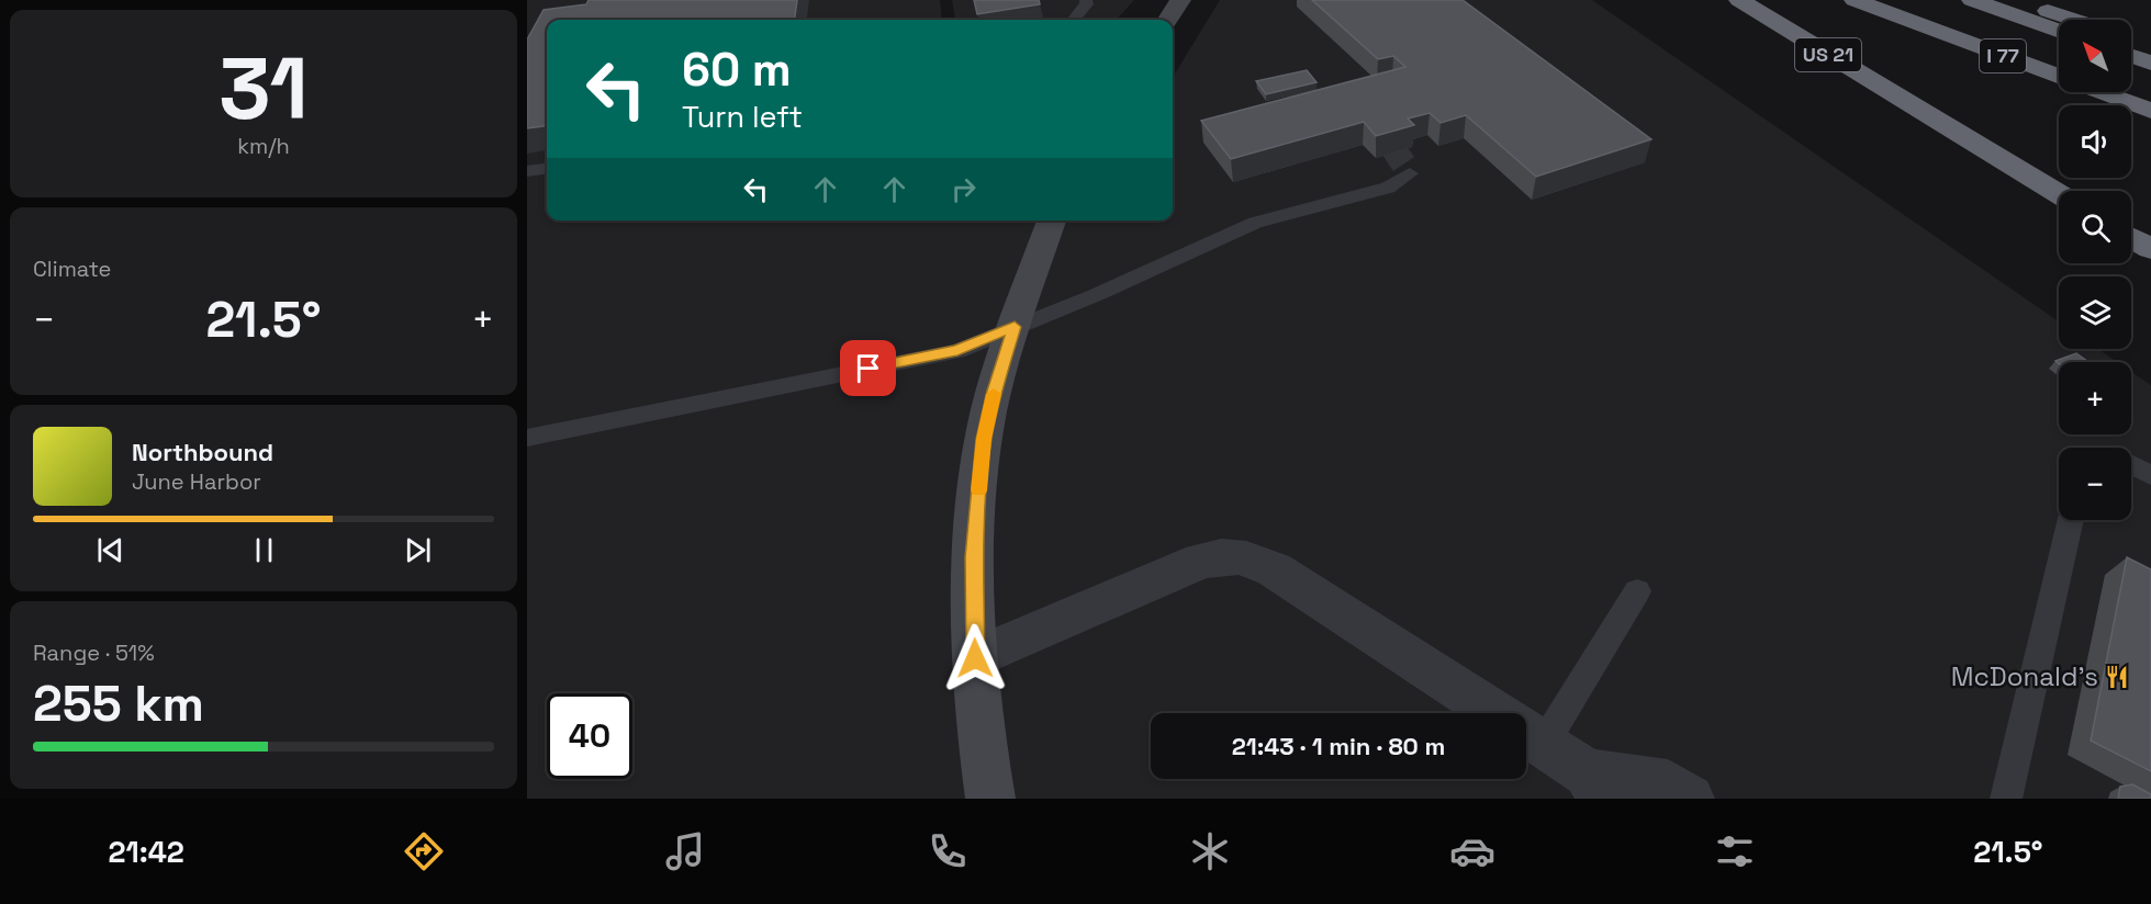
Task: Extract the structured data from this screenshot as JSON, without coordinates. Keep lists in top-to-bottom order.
{
  "streets": {
    "highway": ["US 21", "I 77"]
  },
  "places": {
    "restaurant": ["McDonald's"]
  },
  "north": "top left",
  "page": {
    "tile": [
      ["31", "km/h"],
      "Climate",
      ["Range · 51%", "255 km"]
    ],
    "map_buttons": ["+", "−"],
    "turn": ["60 m", "Turn left"],
    "heat": ["−", "21.5°", "+"],
    "song": ["Northbound", "June Harbor"],
    "limit": "40",
    "trip": "21:43 · 1 min · 80 m",
    "tabs": ["21:42", "21.5°"]
  }
}
